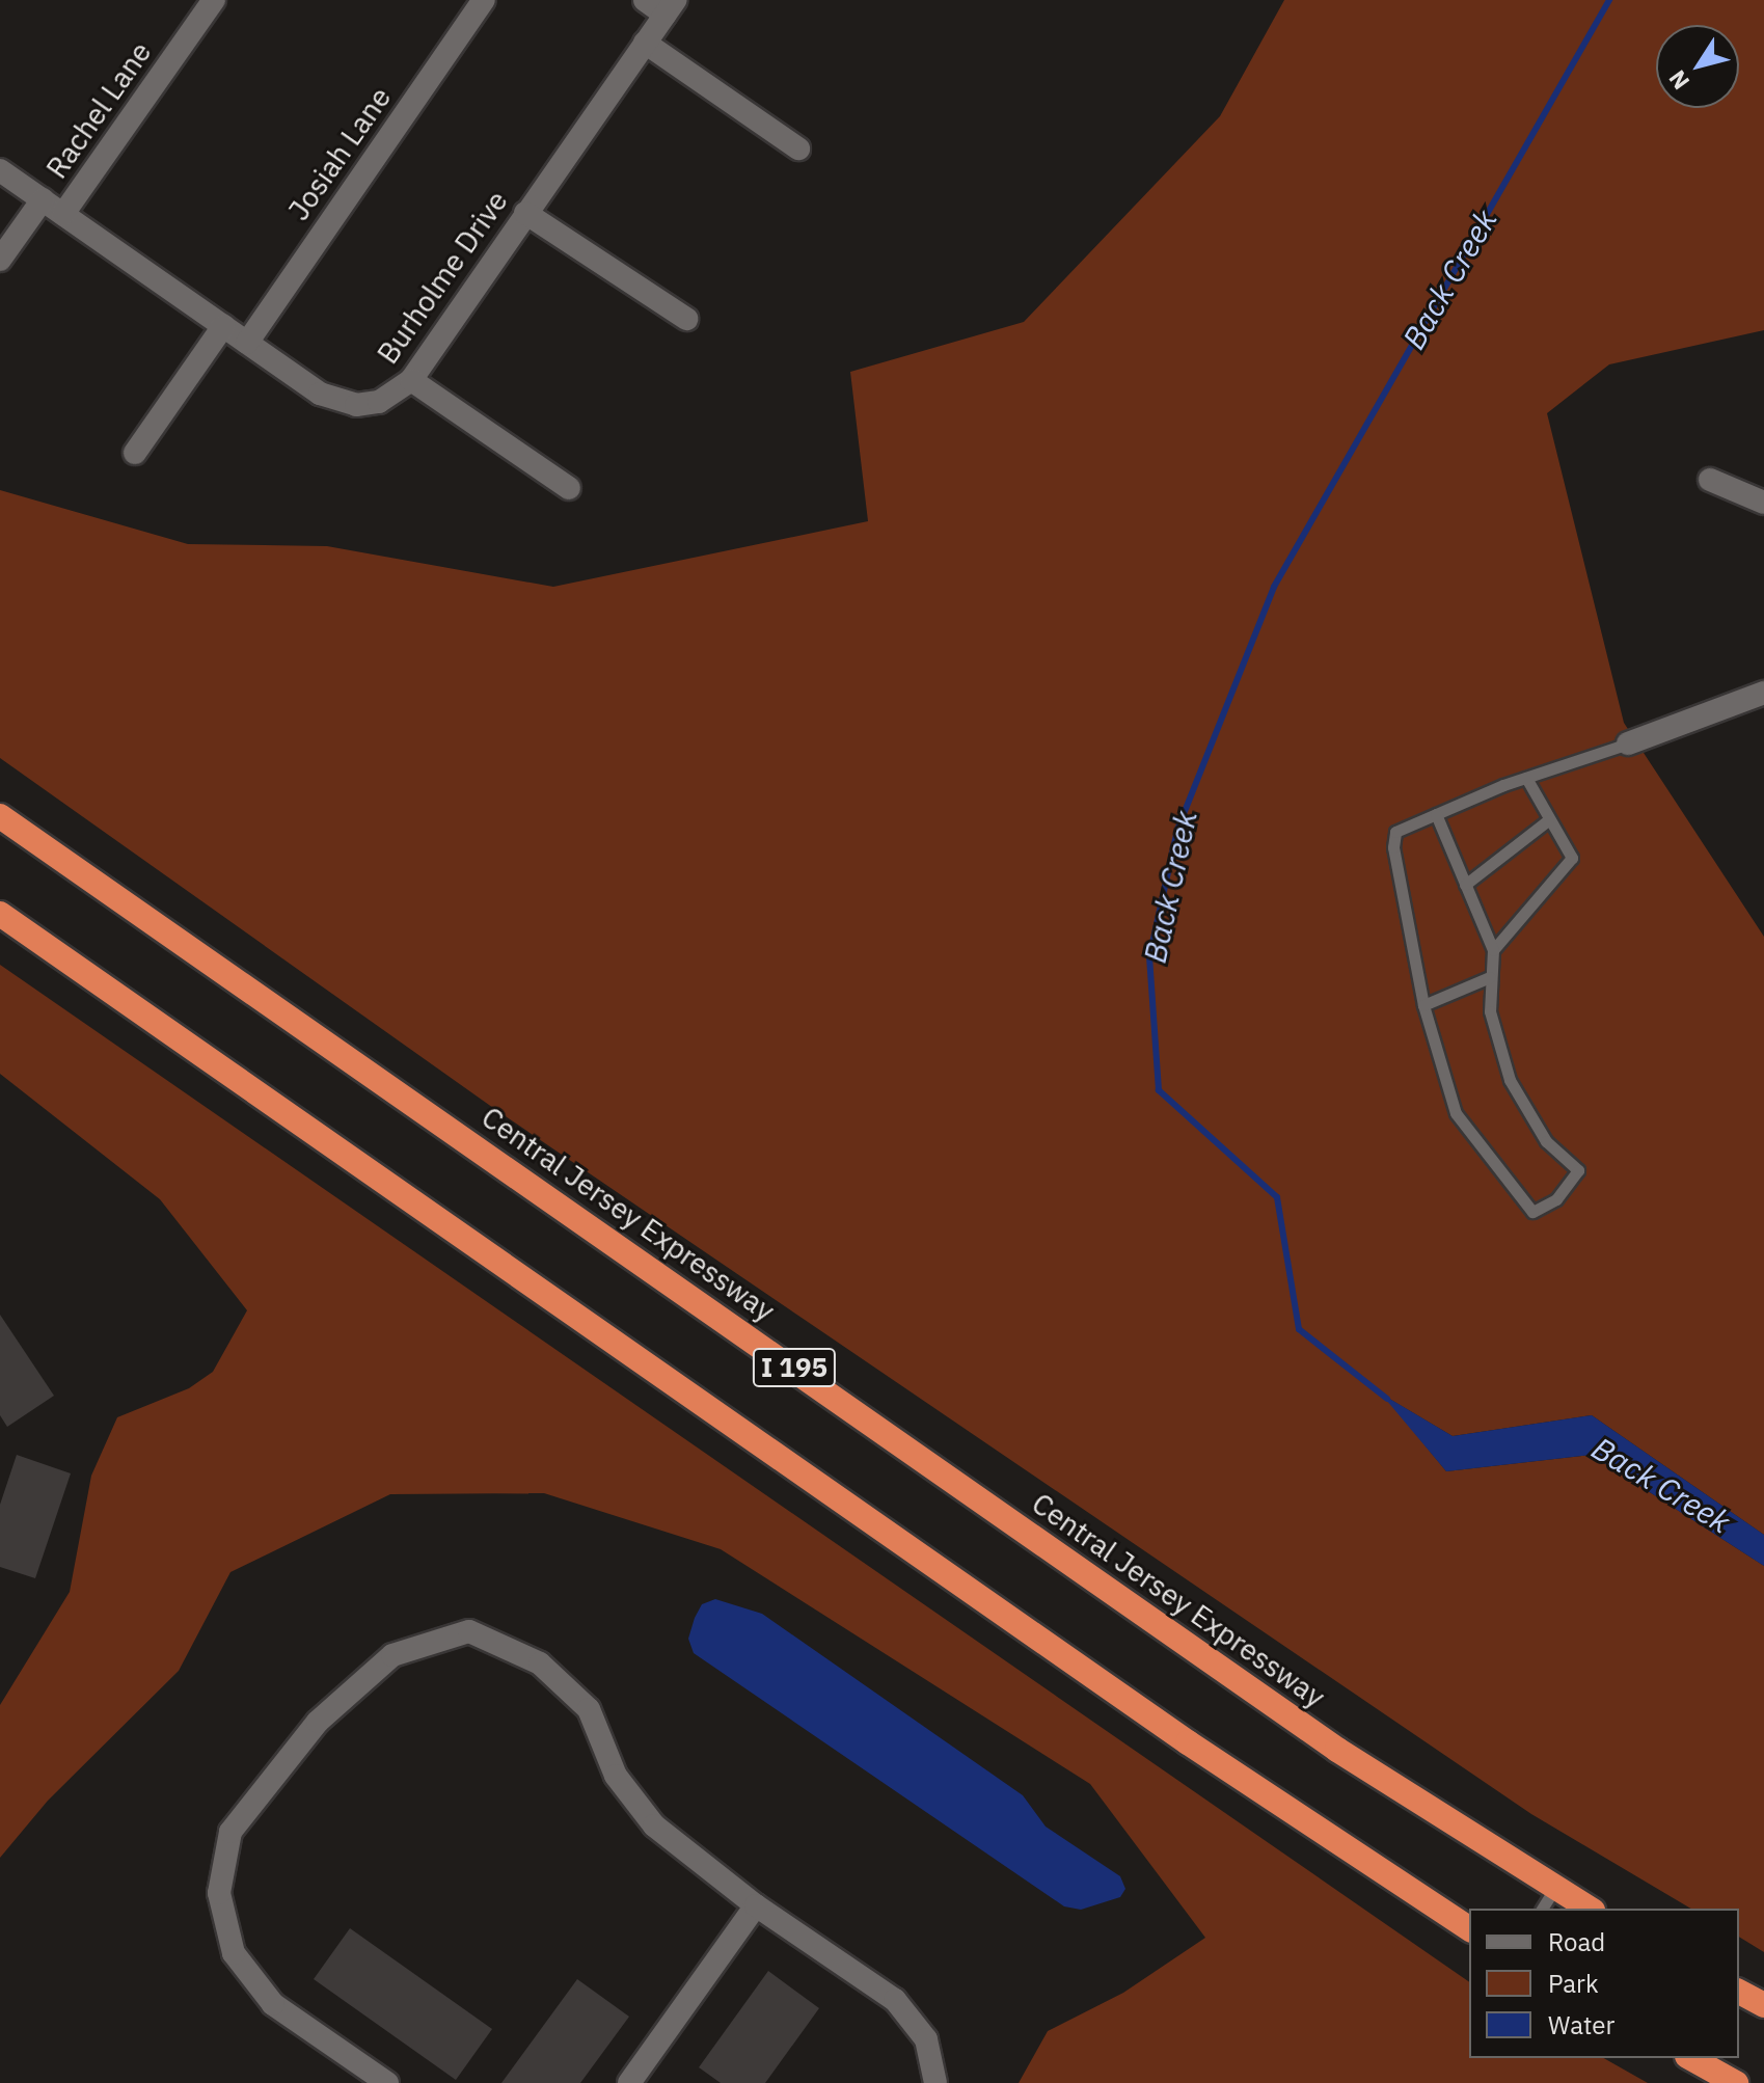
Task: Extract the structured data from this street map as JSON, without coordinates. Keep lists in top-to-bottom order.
{
  "streets": {
    "highway": ["Central Jersey Expressway", "I 195"],
    "street": ["Rachel Lane", "Josiah Lane", "Burholme Drive"]
  },
  "crossings": [
    ["Rachel Lane", "Burholme Drive"],
    ["Josiah Lane", "Burholme Drive"]
  ],
  "water": ["Back Creek"],
  "legend": ["Road", "Park", "Water"],
  "north": "bottom left"
}
